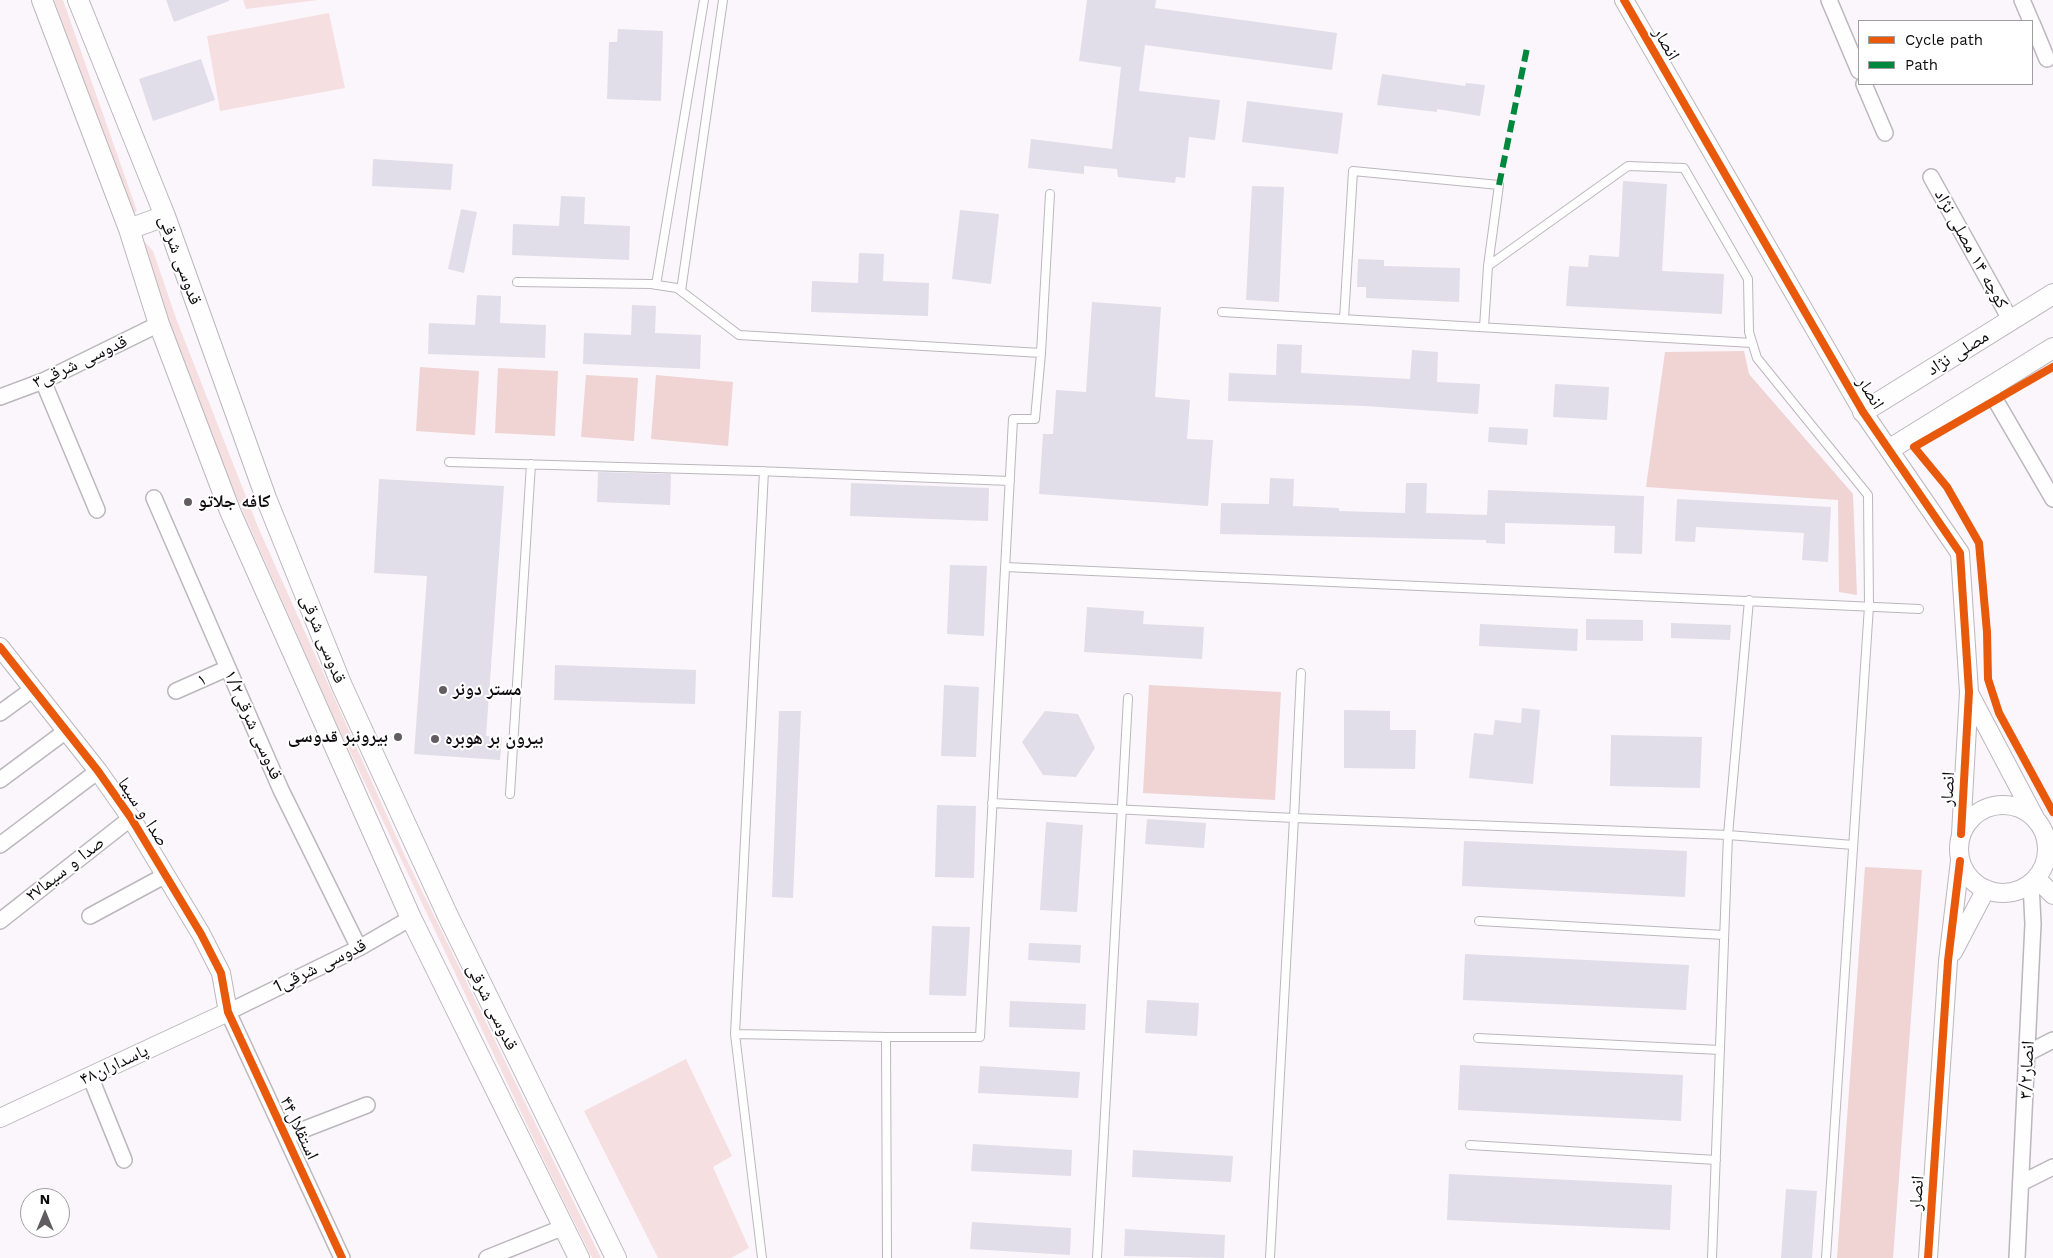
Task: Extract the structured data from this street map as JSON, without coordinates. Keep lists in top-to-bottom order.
{
  "streets": {
    "main road": ["قدوسی شرقی", "مصلی نژاد"],
    "street": [
      "انصار",
      "کوچه ۱۴ مصلی نژاد",
      "قدوسی شرقی۳",
      "۱",
      "قدوسی شرقی۱/۲",
      "صدا و سیما",
      "صدا و سیما۲۷",
      "1قدوسی شرقی",
      "پاسداران۴۸",
      "انصار۳/۲",
      "استقلال۴۴"
    ]
  },
  "crossings": [
    ["انصار", "مصلی نژاد"],
    ["انصار", "انصار۳/۲"],
    ["کوچه ۱۴ مصلی نژاد", "مصلی نژاد"],
    ["قدوسی شرقی", "قدوسی شرقی۳"],
    ["قدوسی شرقی", "1قدوسی شرقی"],
    ["۱", "قدوسی شرقی۱/۲"],
    ["قدوسی شرقی۱/۲", "1قدوسی شرقی"],
    ["صدا و سیما", "صدا و سیما۲۷"],
    ["صدا و سیما", "1قدوسی شرقی"],
    ["صدا و سیما", "پاسداران۴۸"],
    ["صدا و سیما", "استقلال۴۴"],
    ["1قدوسی شرقی", "پاسداران۴۸"],
    ["1قدوسی شرقی", "استقلال۴۴"],
    ["پاسداران۴۸", "استقلال۴۴"]
  ],
  "places": [
    "کافه جلاتو",
    "مستر دونر",
    "بیرونبر قدوسی",
    "بیرون بر هوبره"
  ],
  "legend": ["Cycle path", "Path"],
  "north": "top"
}
